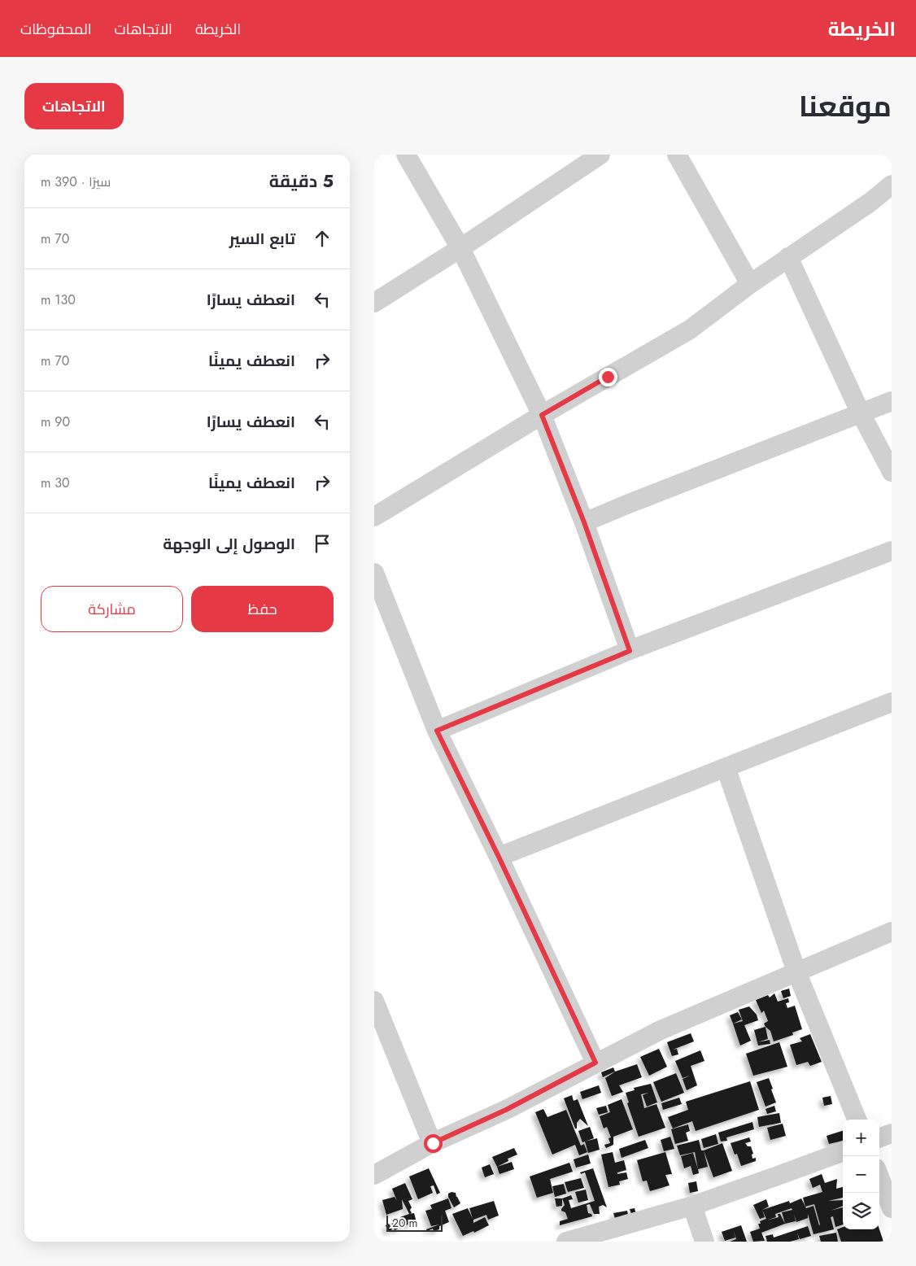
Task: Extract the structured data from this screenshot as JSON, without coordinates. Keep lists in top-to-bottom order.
{
  "scale_bar": "20 m",
  "page": {
    "header": "الخريطة",
    "nav": ["الخريطة", "الاتجاهات", "المحفوظات"],
    "title": "موقعنا",
    "buttons": [
      "الاتجاهات",
      ["حفظ", "مشاركة"]
    ],
    "heading": ["5 دقيقة", "سيرًا · 390 m"],
    "list": [
      ["تابع السير", "70 m"],
      ["انعطف يسارًا", "130 m"],
      ["انعطف يمينًا", "70 m"],
      ["انعطف يسارًا", "90 m"],
      ["انعطف يمينًا", "30 m"],
      "الوصول إلى الوجهة"
    ],
    "map_buttons": ["+", "−"],
    "scale": "20 m"
  }
}
